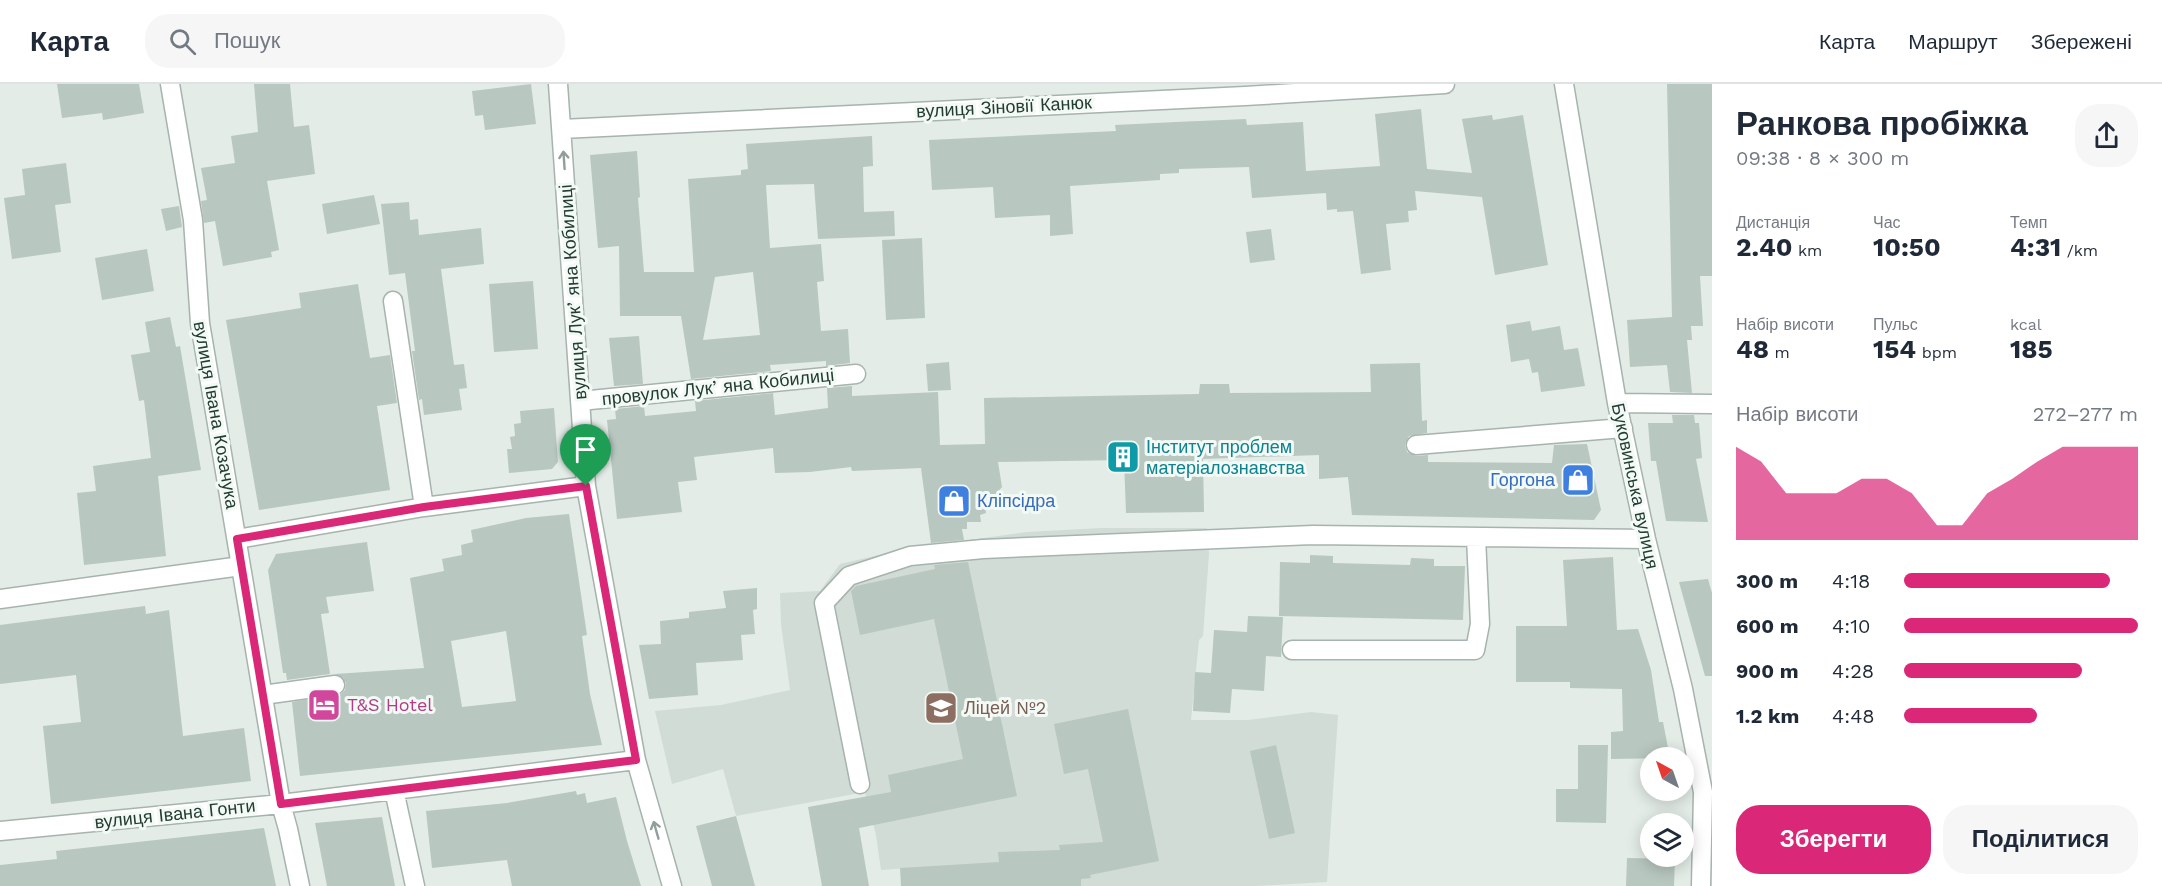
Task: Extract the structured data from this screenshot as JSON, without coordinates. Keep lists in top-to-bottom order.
{
  "streets": {
    "street": [
      "вулиця Зіновії Канюк",
      "вулиця Лукʼяна Кобилиці",
      "провулок Лукʼяна Кобилиці",
      "вулиця Івана Козачука",
      "Буковинська вулиця",
      "вулиця Івана Гонти"
    ]
  },
  "crossings": [
    ["вулиця Зіновії Канюк", "вулиця Лукʼяна Кобилиці"],
    ["вулиця Лукʼяна Кобилиці", "провулок Лукʼяна Кобилиці"],
    ["вулиця Лукʼяна Кобилиці", "вулиця Івана Гонти"],
    ["вулиця Івана Козачука", "вулиця Івана Гонти"]
  ],
  "one_way": ["вулиця Лукʼяна Кобилиці"],
  "places": {
    "building": ["Інститут проблем матеріалознавства"],
    "shop": ["Горгона", "Кліпсідра"],
    "hotel": ["T&S Hotel"],
    "school or university": ["Ліцей №2"]
  },
  "north": "top left",
  "page": {
    "header": "Карта",
    "search": "Пошук",
    "nav": ["Карта", "Маршрут", "Збережені"],
    "heading": ["Ранкова пробіжка", "09:38 · 8 × 300 m"],
    "stats": [
      ["Дистанція", "2.40 km"],
      ["Час", "10:50"],
      ["Темп", "4:31 /km"],
      ["Набір висоти", "48 m"],
      ["Пульс", "154 bpm"],
      ["kcal", "185"]
    ],
    "chart": ["Набір висоти", "272–277 m"],
    "list": [
      {
        "name": "300 m",
        "note": "4:18"
      },
      {
        "name": "600 m",
        "note": "4:10"
      },
      {
        "name": "900 m",
        "note": "4:28"
      },
      {
        "name": "1.2 km",
        "note": "4:48"
      }
    ],
    "buttons": ["Зберегти", "Поділитися"]
  }
}
